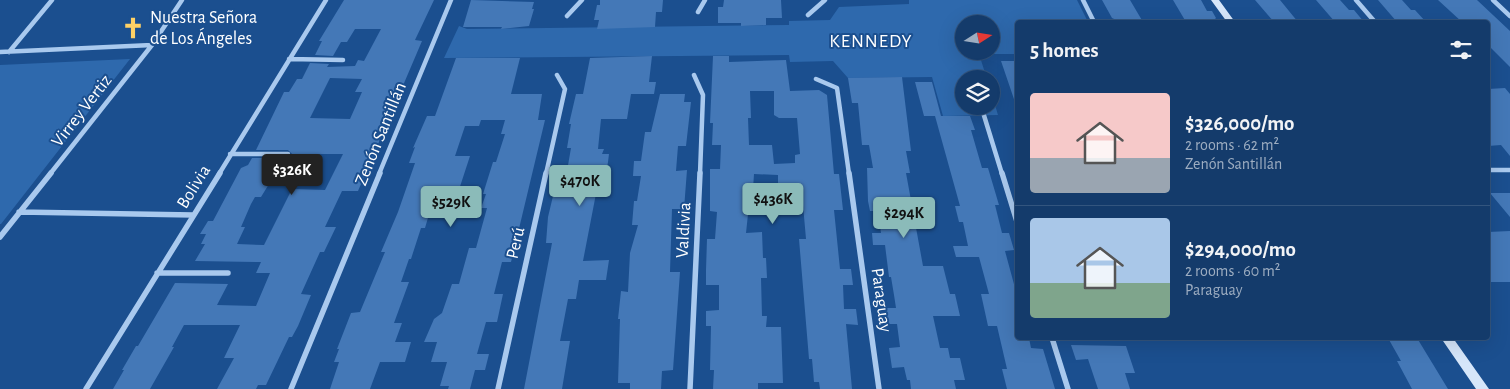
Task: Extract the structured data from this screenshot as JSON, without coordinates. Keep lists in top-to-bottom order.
{
  "streets": {
    "street": [
      "Virrey Vertiz",
      "Zenón Santillán",
      "Bolivia",
      "Valdivia",
      "Perú",
      "Paraguay"
    ]
  },
  "districts": ["KENNEDY"],
  "places": {
    "church": ["Nuestra Señora de Los Ángeles"]
  },
  "north": "right",
  "page": {
    "heading": "5 homes",
    "list": [
      {
        "name": "$326,000/mo",
        "note": "2 rooms · 62 m² · Zenón Santillán"
      },
      {
        "name": "$294,000/mo",
        "note": "2 rooms · 60 m² · Paraguay"
      }
    ],
    "price": [
      "$326K",
      "$470K",
      "$436K",
      "$529K",
      "$294K"
    ]
  }
}
